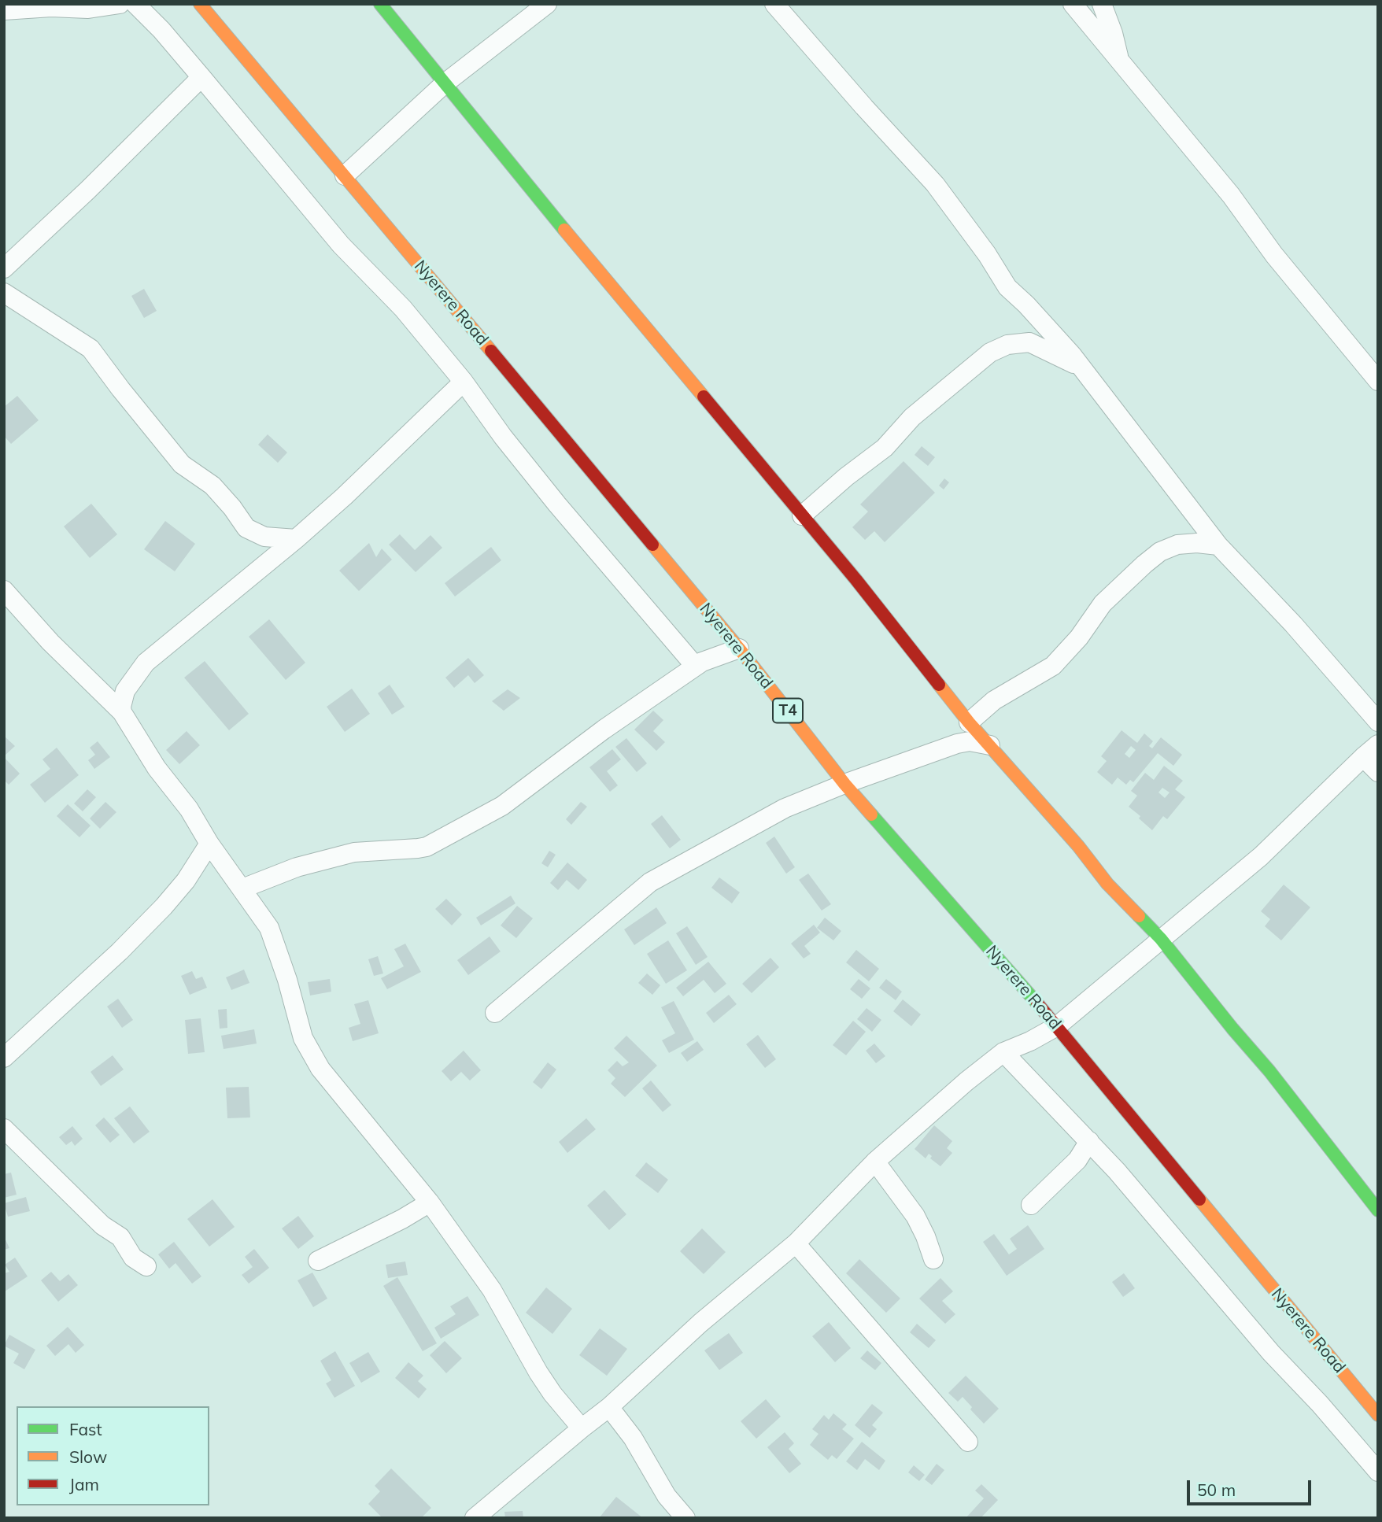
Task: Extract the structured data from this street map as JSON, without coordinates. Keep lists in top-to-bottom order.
{
  "streets": {
    "main road": ["Nyerere Road", "T4"]
  },
  "legend": ["Fast", "Slow", "Jam"],
  "scale_bar": "50 m"
}
